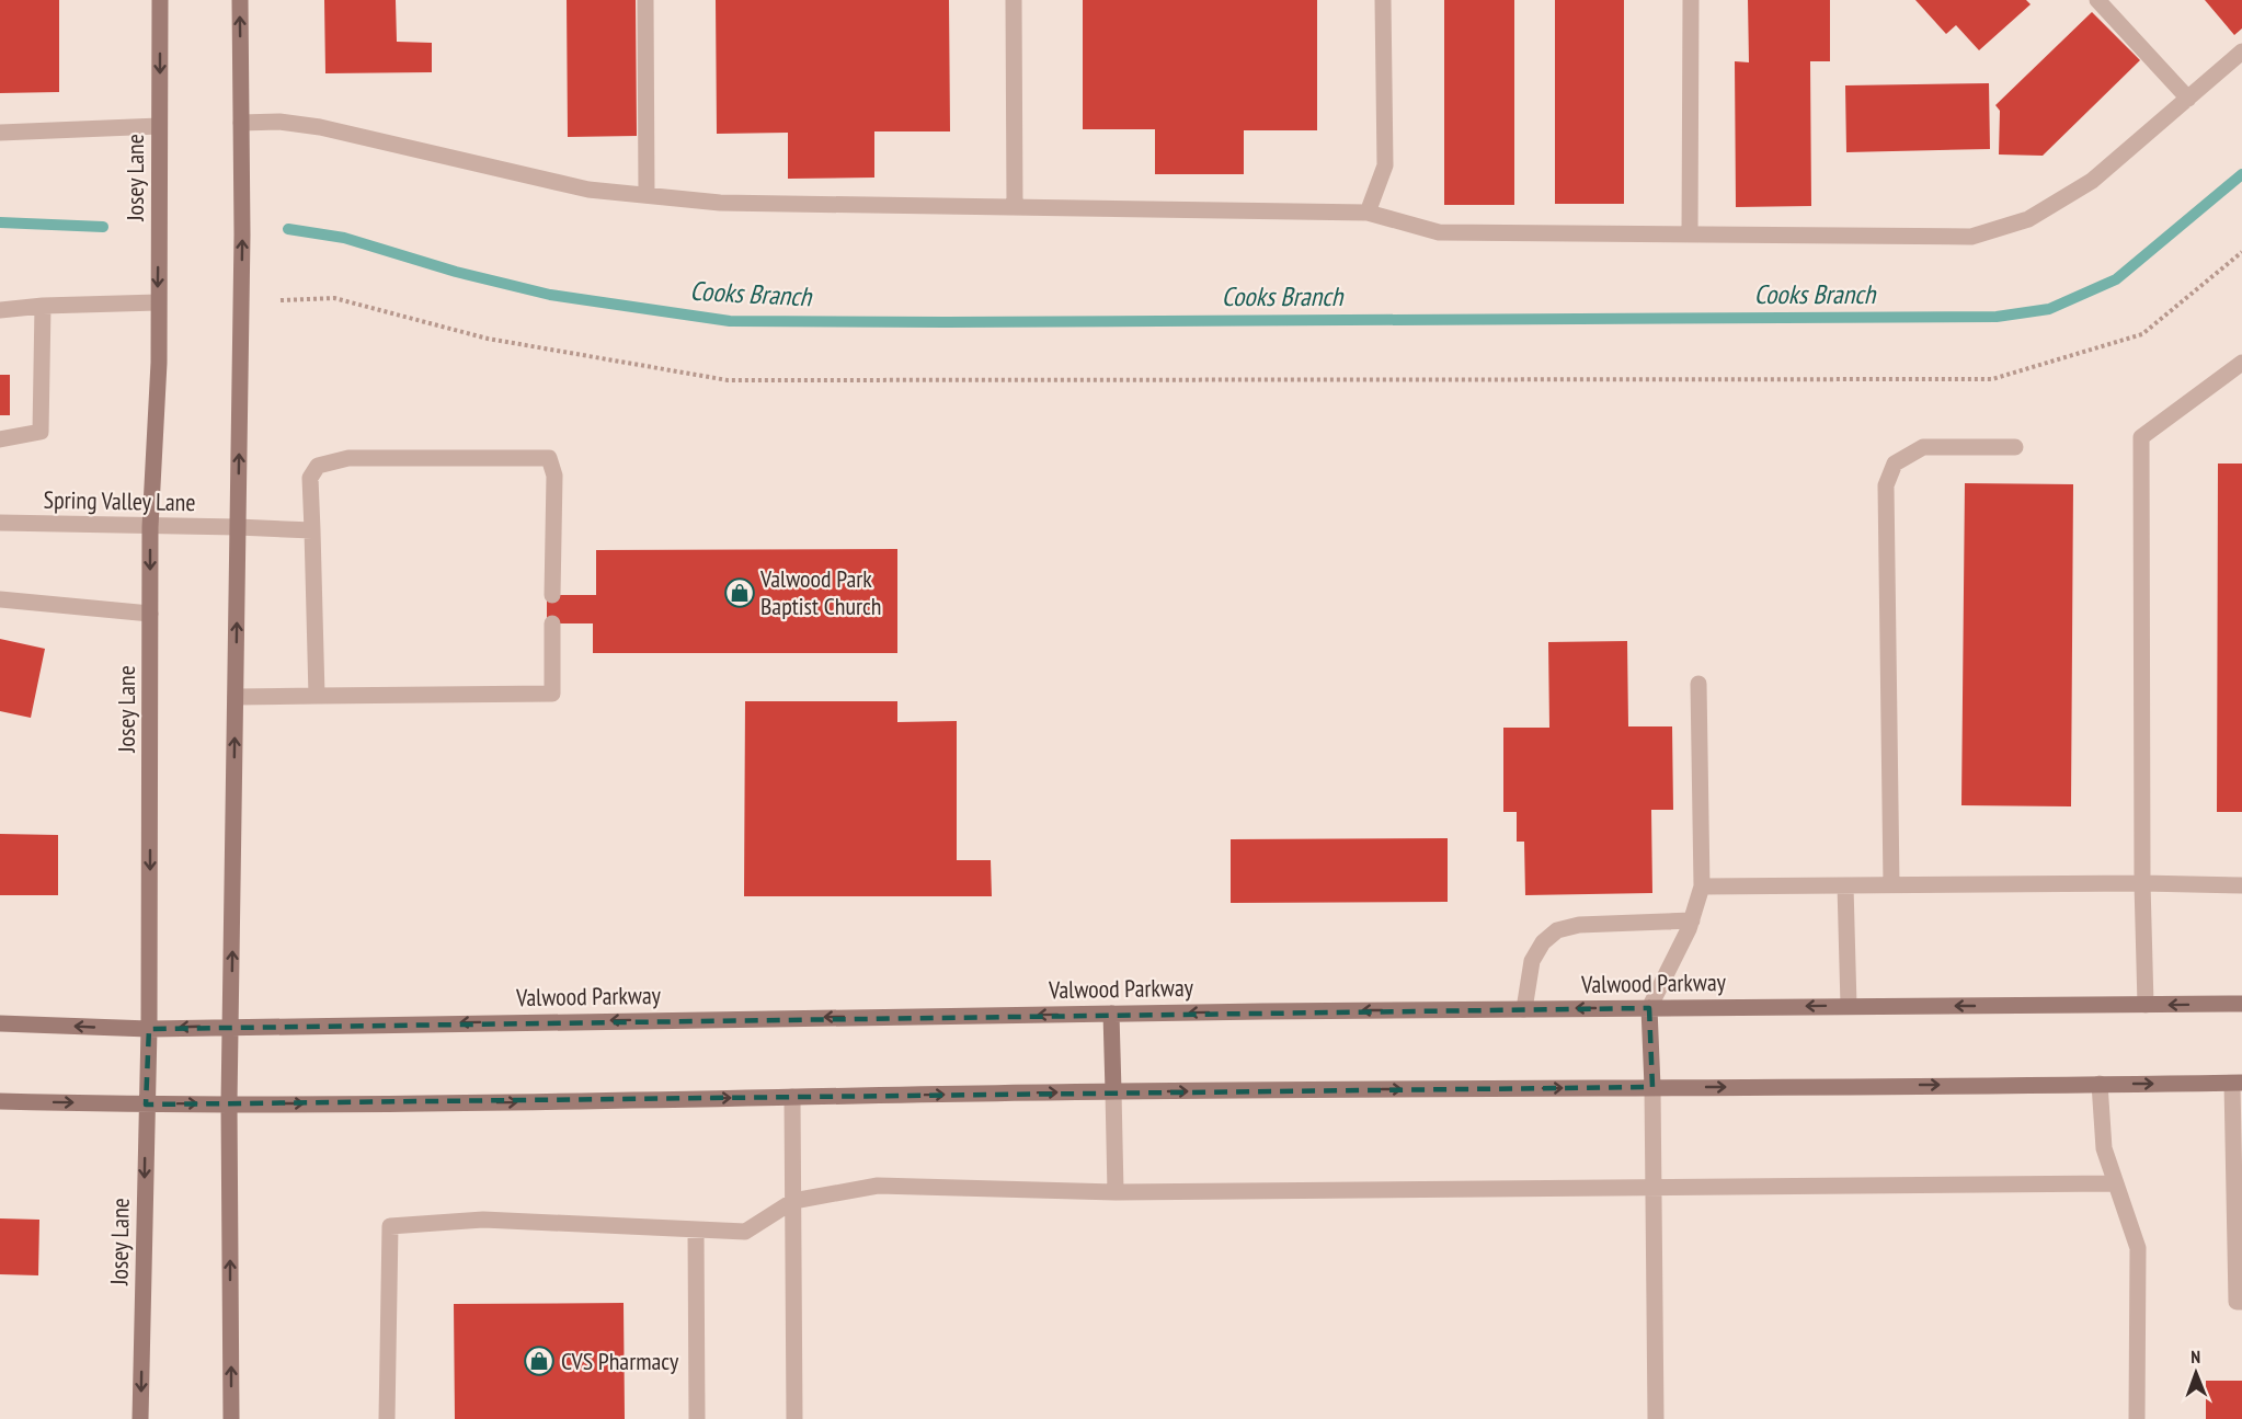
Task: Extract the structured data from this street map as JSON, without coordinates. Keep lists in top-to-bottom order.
{
  "streets": {
    "main road": ["Josey Lane", "Valwood Parkway"],
    "street": ["Spring Valley Lane"]
  },
  "crossings": [
    ["Josey Lane", "Spring Valley Lane"],
    ["Josey Lane", "Valwood Parkway"]
  ],
  "water": ["Cooks Branch"],
  "places": {
    "shop": ["Valwood Park Baptist Church", "CVS Pharmacy"]
  },
  "north": "top"
}
